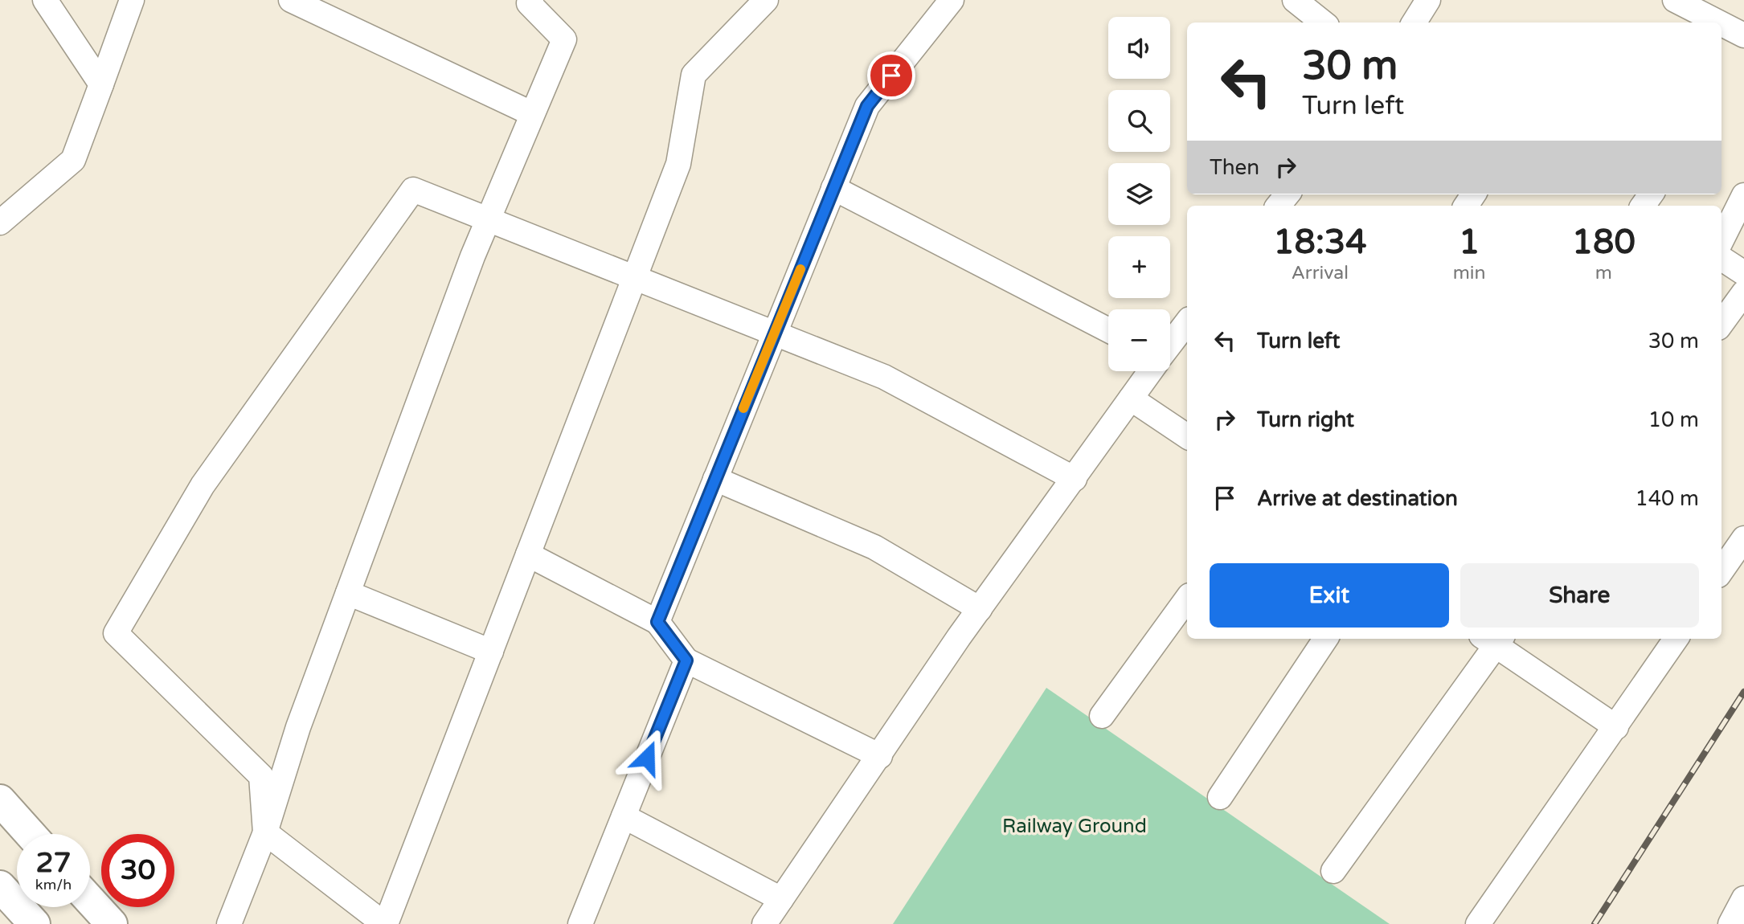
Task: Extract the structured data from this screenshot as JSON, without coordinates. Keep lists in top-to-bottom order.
{
  "parks": ["Railway Ground"],
  "page": {
    "map_buttons": ["+", "−"],
    "turn": ["30 m", "Turn left"],
    "then": "Then",
    "eta": [
      "18:34",
      "Arrival",
      "1",
      "min",
      "180",
      "m"
    ],
    "list": [
      {
        "name": "Turn left",
        "value": "30 m"
      },
      {
        "name": "Turn right",
        "value": "10 m"
      },
      {
        "name": "Arrive at destination",
        "value": "140 m"
      }
    ],
    "buttons": ["Exit", "Share"],
    "speed": "27 km/h",
    "limit": "30"
  }
}
